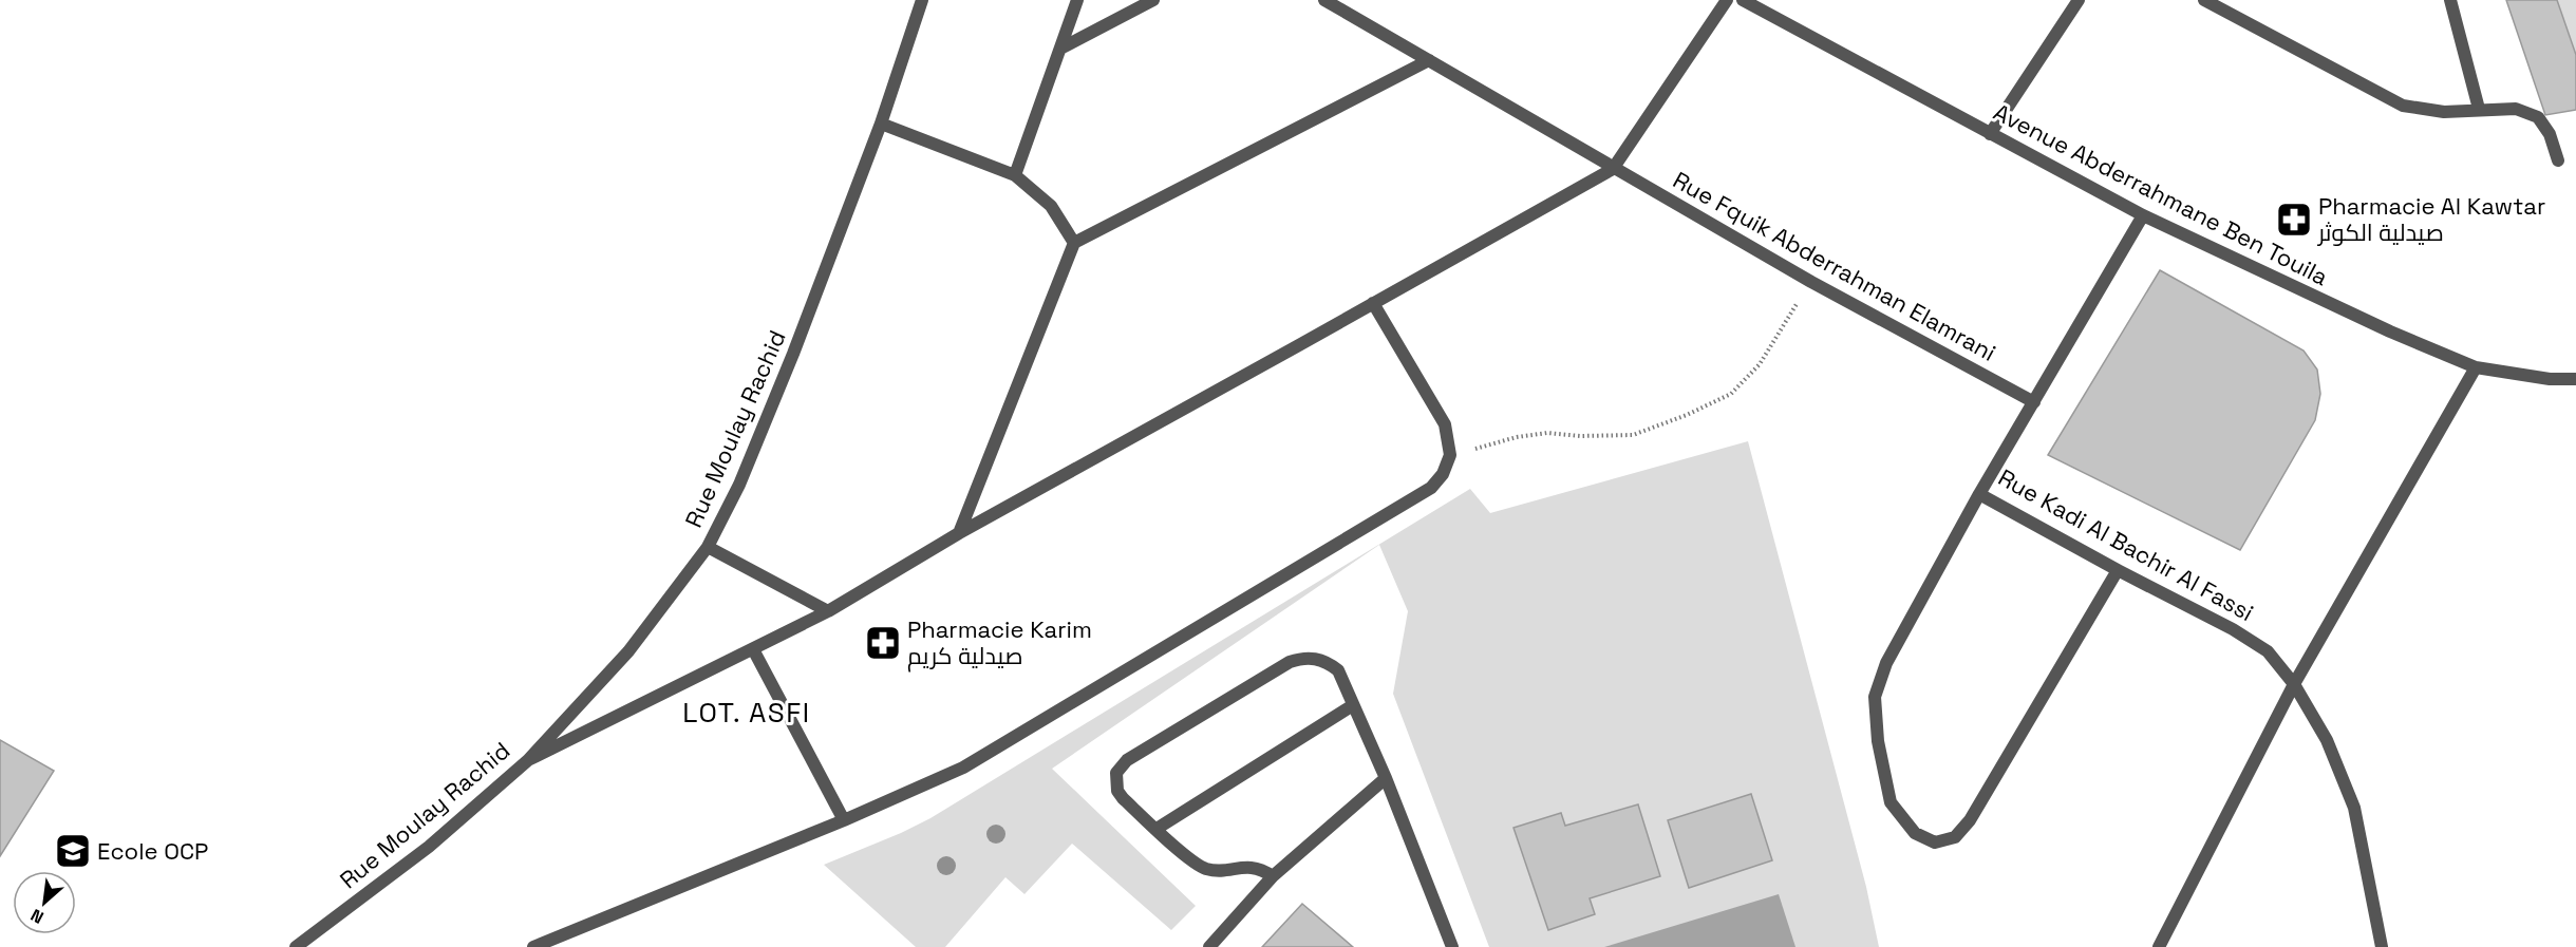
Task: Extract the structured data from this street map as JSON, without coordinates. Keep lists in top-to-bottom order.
{
  "streets": {
    "street": [
      "Avenue Abderrahmane Ben Touila",
      "Rue Fquik Abderrahman Elamrani",
      "Rue Moulay Rachid",
      "Rue Kadi Al Bachir Al Fassi"
    ]
  },
  "crossings": [
    ["Avenue Abderrahmane Ben Touila", "Rue Kadi Al Bachir Al Fassi"],
    ["Rue Fquik Abderrahman Elamrani", "Rue Kadi Al Bachir Al Fassi"]
  ],
  "districts": ["LOT. ASFI"],
  "places": {
    "pharmacy": ["Pharmacie Al Kawtar صيدلية الكوثر", "Pharmacie Karim صيدلية كريم"],
    "school or university": ["Ecole OCP"]
  },
  "north": "bottom left"
}
